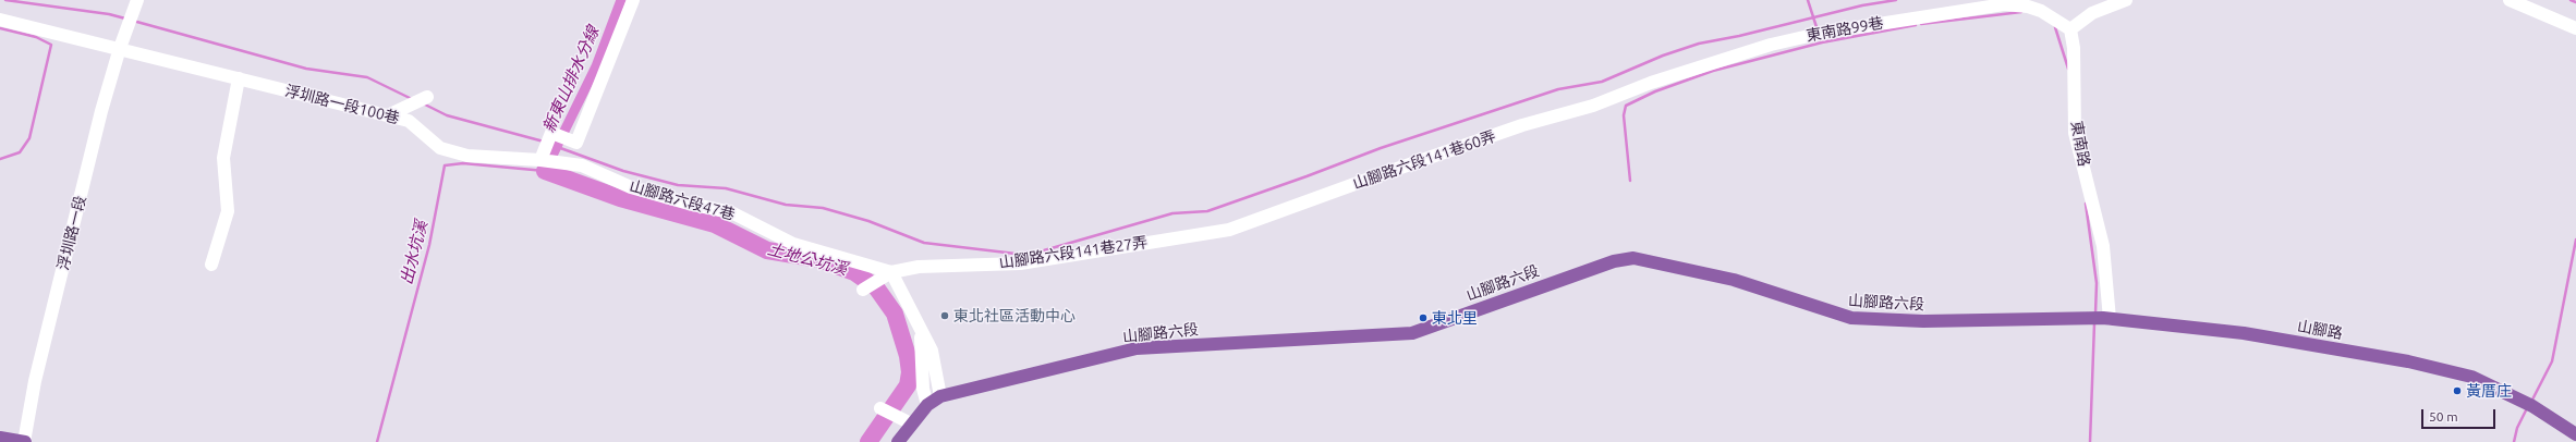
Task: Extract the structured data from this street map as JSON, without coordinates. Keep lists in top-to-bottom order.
{
  "streets": {
    "main road": ["山腳路六段", "山腳路"],
    "street": [
      "東南路99巷",
      "浮圳路一段100巷",
      "東南路",
      "山腳路六段141巷60弄",
      "山腳路六段47巷",
      "浮圳路一段",
      "山腳路六段141巷27弄"
    ]
  },
  "crossings": [
    ["東南路99巷", "東南路"],
    ["東南路99巷", "山腳路六段141巷60弄"],
    ["浮圳路一段100巷", "山腳路六段47巷"],
    ["浮圳路一段100巷", "浮圳路一段"],
    ["東南路", "山腳路六段"],
    ["東南路", "山腳路"],
    ["山腳路六段141巷60弄", "山腳路六段141巷27弄"],
    ["山腳路六段47巷", "山腳路六段141巷27弄"],
    ["山腳路六段", "山腳路"]
  ],
  "water": ["新東山排水分線", "出水坑溪", "土地公坑溪"],
  "places": ["東北社區活動中心", "東北里", "黃厝庄"],
  "scale_bar": "50 m"
}
